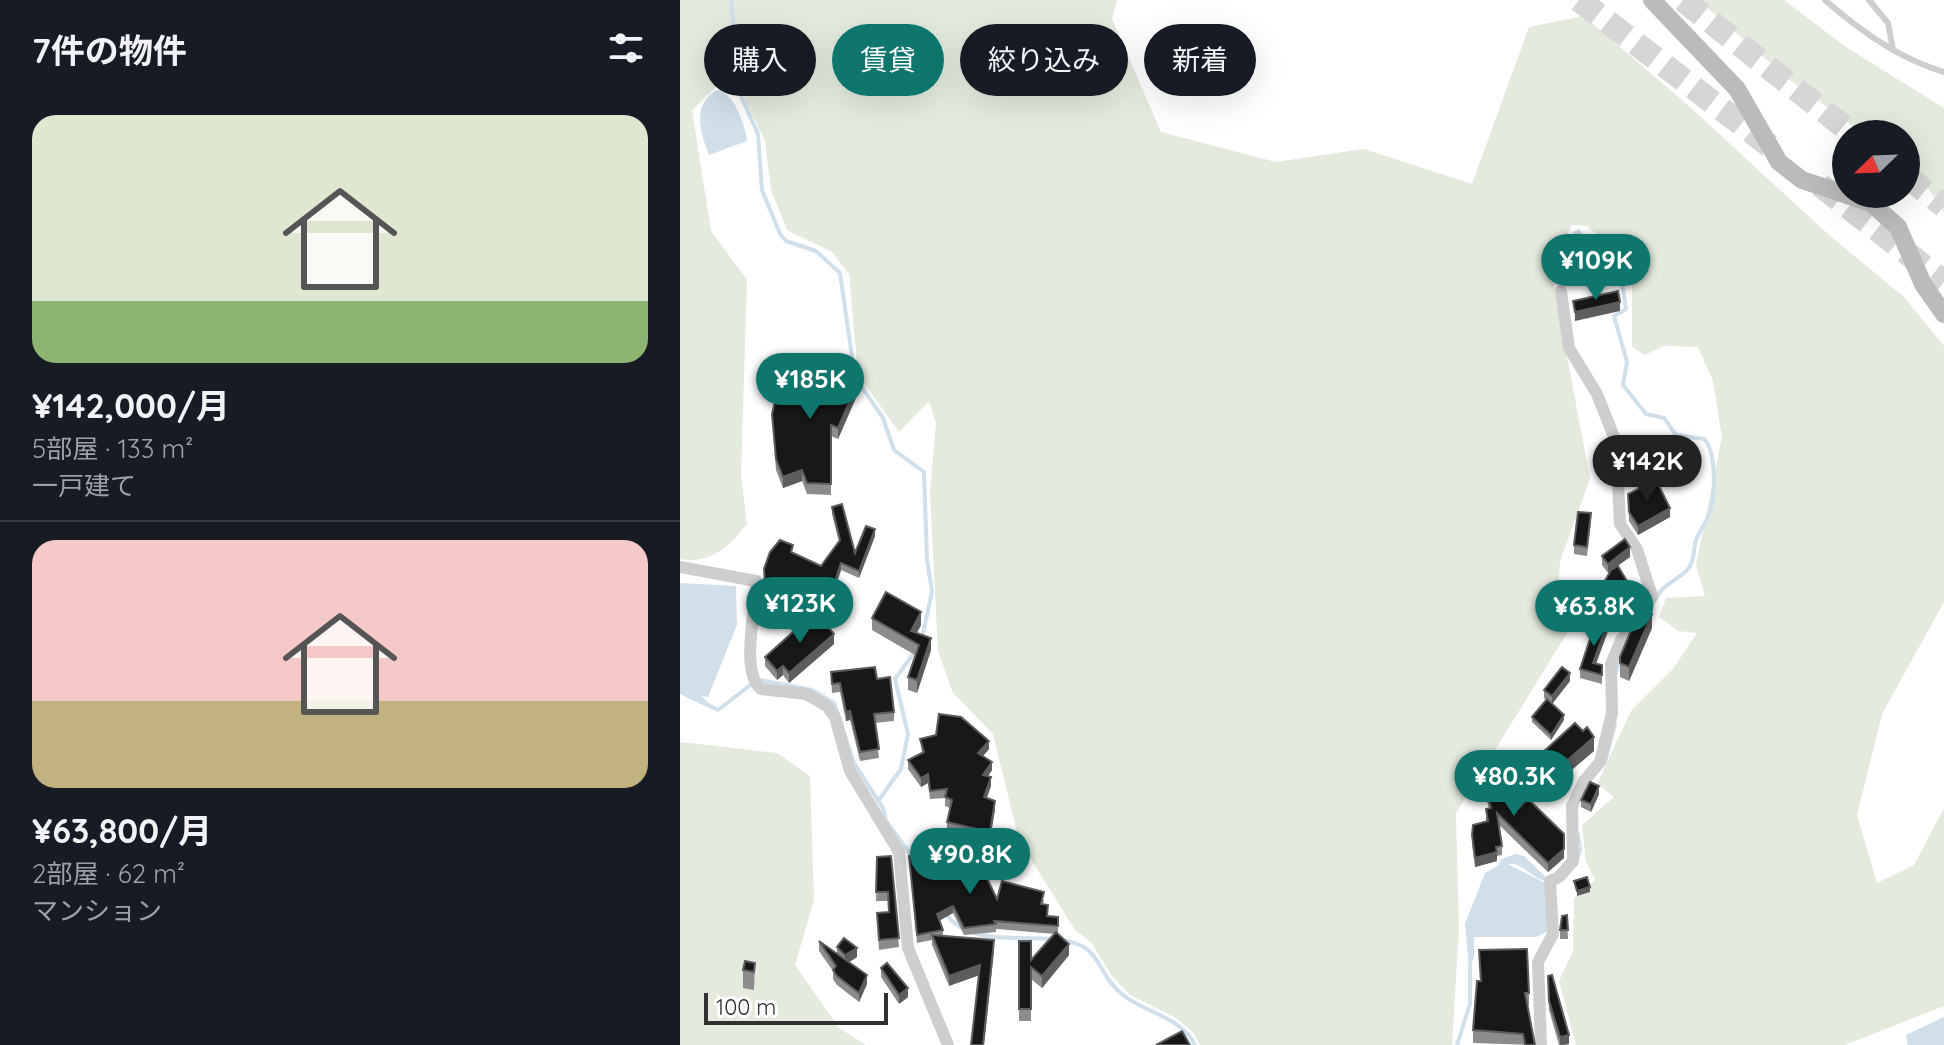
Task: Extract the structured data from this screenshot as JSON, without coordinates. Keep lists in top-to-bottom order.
{
  "scale_bar": "100 m",
  "north": "bottom left",
  "page": {
    "heading": "7件の物件",
    "chip": [
      "購入",
      "賃貸",
      "絞り込み",
      "新着"
    ],
    "list": [
      {
        "name": "¥142,000/月",
        "note": "5部屋 · 133 m² · 一戸建て"
      },
      {
        "name": "¥63,800/月",
        "note": "2部屋 · 62 m² · マンション"
      }
    ],
    "price": [
      "¥109K",
      "¥185K",
      "¥142K",
      "¥123K",
      "¥63.8K",
      "¥80.3K",
      "¥90.8K"
    ],
    "scale": "100 m"
  }
}
